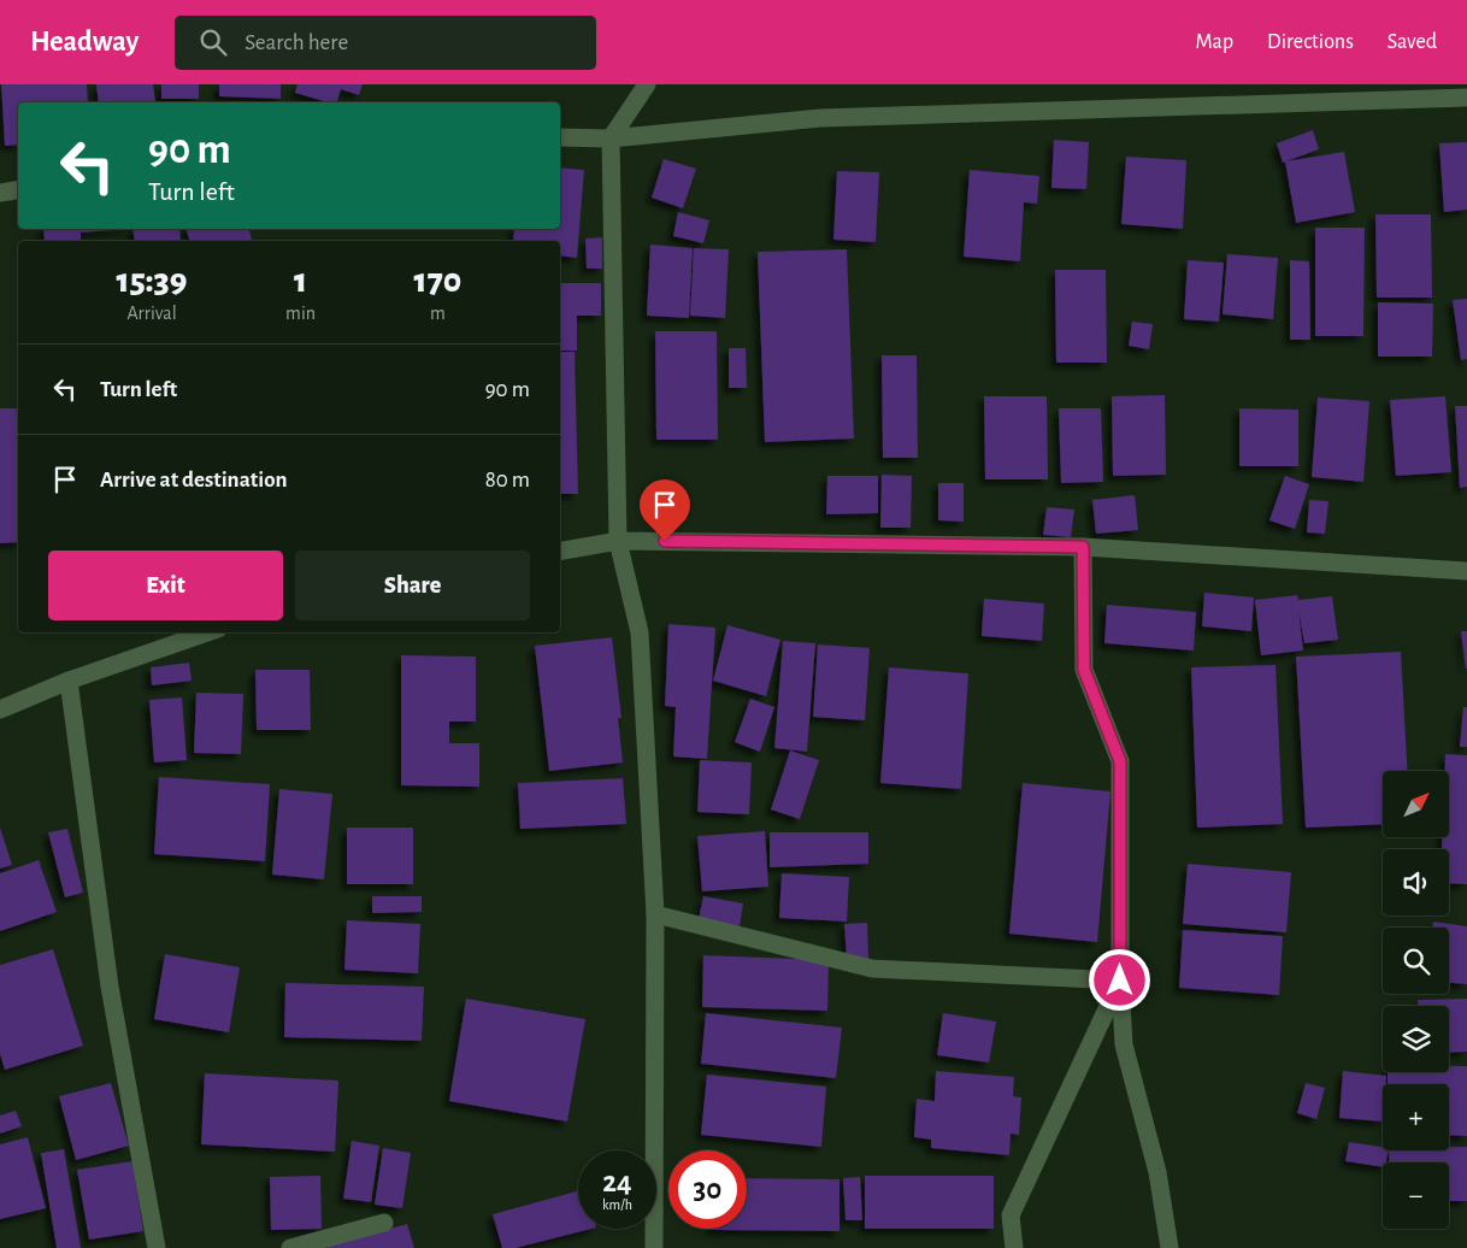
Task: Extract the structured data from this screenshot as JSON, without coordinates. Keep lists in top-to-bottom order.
{
  "north": "top right",
  "page": {
    "header": "Headway",
    "search": "Search here",
    "nav": ["Map", "Directions", "Saved"],
    "turn": ["90 m", "Turn left"],
    "eta": [
      "15:39",
      "Arrival",
      "1",
      "min",
      "170",
      "m"
    ],
    "list": [
      {
        "name": "Turn left",
        "value": "90 m"
      },
      {
        "name": "Arrive at destination",
        "value": "80 m"
      }
    ],
    "buttons": ["Exit", "Share"],
    "map_buttons": ["+", "−"],
    "speed": "24 km/h",
    "limit": "30"
  }
}
